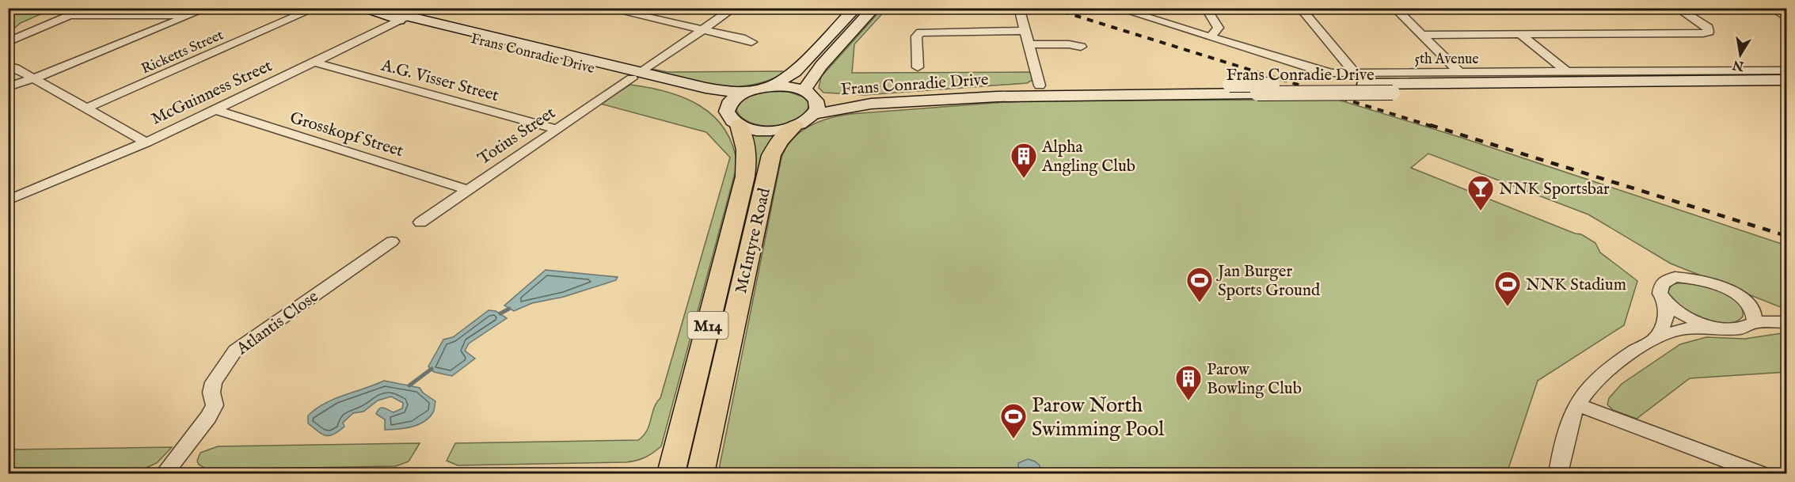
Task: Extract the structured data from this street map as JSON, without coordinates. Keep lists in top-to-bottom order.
{
  "streets": {
    "main road": ["Frans Conradie Drive", "McIntyre Road", "M14"],
    "street": [
      "Ricketts Street",
      "5th Avenue",
      "A.G. Visser Street",
      "McGuinness Street",
      "Grosskopf Street",
      "Totius Street",
      "Atlantis Close"
    ]
  },
  "crossings": [
    ["Frans Conradie Drive", "5th Avenue"],
    ["Frans Conradie Drive", "McGuinness Street"],
    ["Frans Conradie Drive", "Totius Street"],
    ["Frans Conradie Drive", "McIntyre Road"],
    ["Frans Conradie Drive", "M14"],
    ["A.G. Visser Street", "McGuinness Street"],
    ["A.G. Visser Street", "Totius Street"],
    ["McGuinness Street", "Grosskopf Street"],
    ["Grosskopf Street", "Totius Street"],
    ["McIntyre Road", "M14"]
  ],
  "places": {
    "building": ["Alpha Angling Club", "Parow Bowling Club"],
    "bar": ["NNK Sportsbar"],
    "sports": ["Jan Burger Sports Ground", "NNK Stadium", "Parow North Swimming Pool"]
  },
  "north": "bottom"
}
